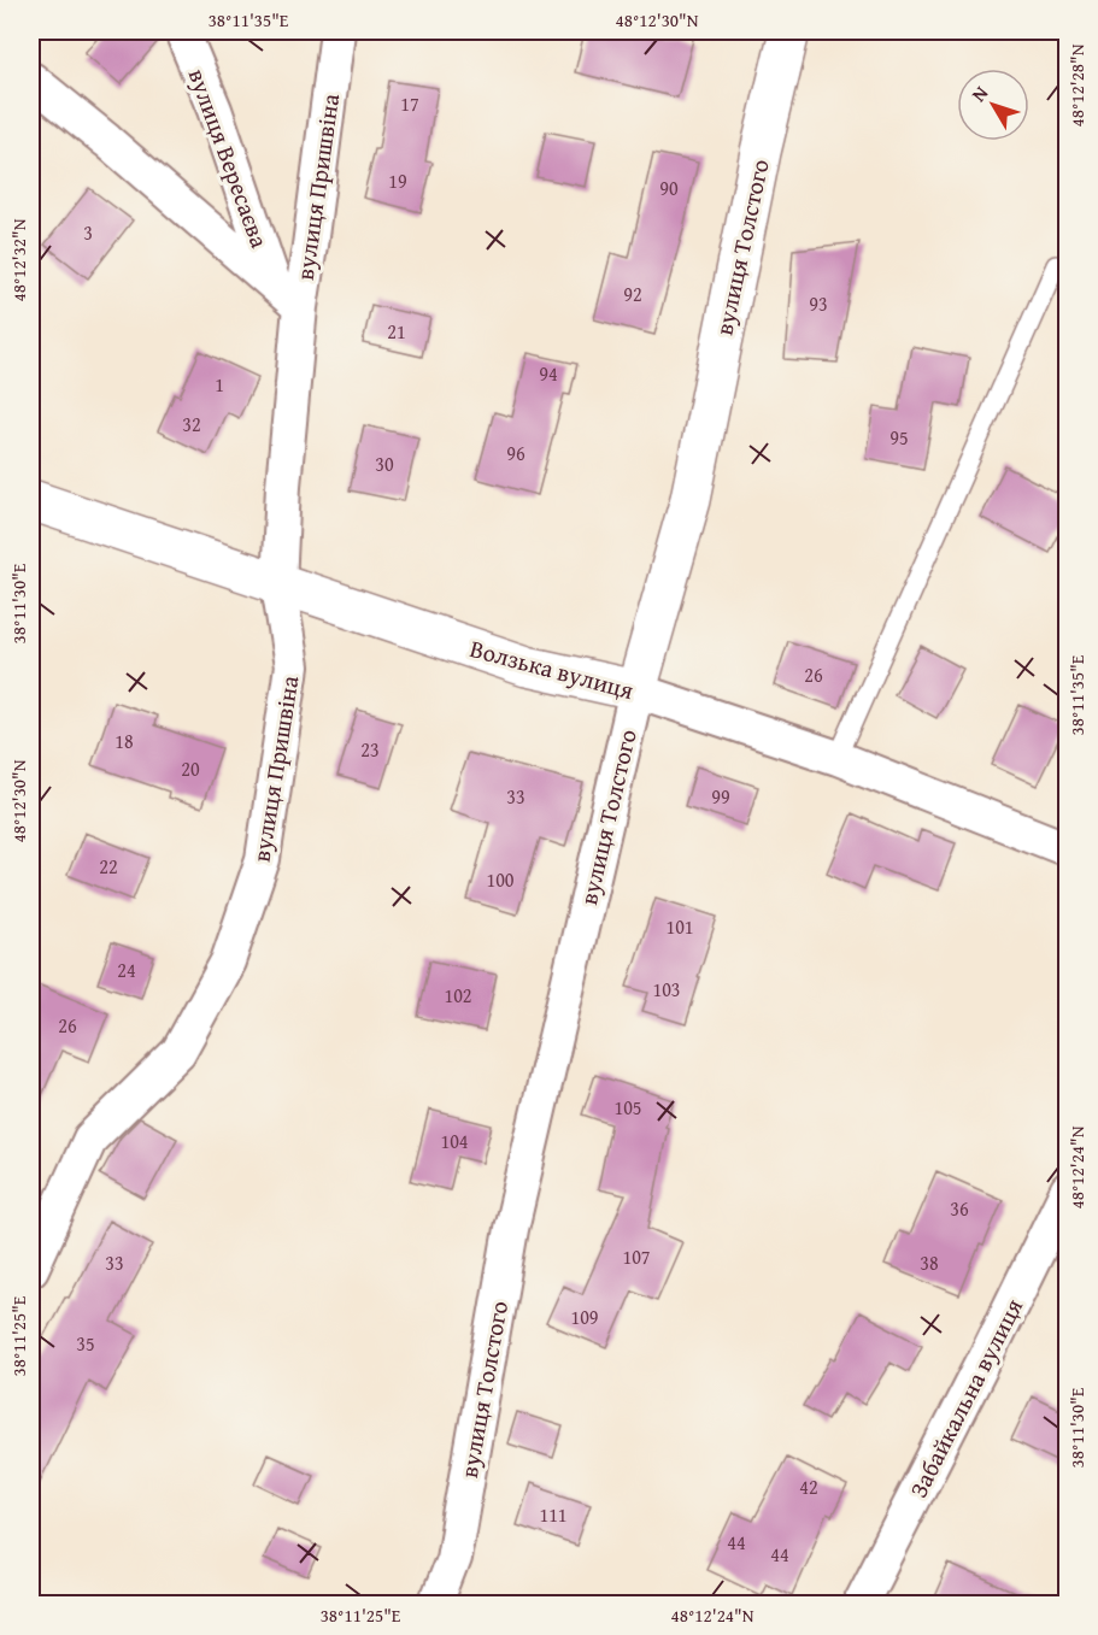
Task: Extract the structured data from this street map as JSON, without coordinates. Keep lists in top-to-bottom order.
{
  "streets": {
    "street": [
      "вулиця Вересаєва",
      "вулиця Пришвіна",
      "вулиця Толстого",
      "Волзька вулиця",
      "Забайкальна вулиця"
    ]
  },
  "crossings": [
    ["вулиця Пришвіна", "Волзька вулиця"],
    ["вулиця Толстого", "Волзька вулиця"]
  ],
  "house_numbers": [
    "17",
    "19",
    "90",
    "3",
    "92",
    "93",
    "21",
    "94",
    "1",
    "32",
    "95",
    "96",
    "30",
    "26",
    "18",
    "23",
    "20",
    "33",
    "99",
    "22",
    "100",
    "101",
    "24",
    "103",
    "102",
    "26",
    "105",
    "104",
    "36",
    "107",
    "33",
    "38",
    "109",
    "35",
    "42",
    "111",
    "44",
    "44"
  ],
  "north": "top left",
  "coordinates": [
    "38°11'35\"E",
    "48°12'30\"N",
    "48°12'28\"N",
    "48°12'32\"N",
    "38°11'30\"E",
    "48°12'24\"N",
    "38°11'25\"E"
  ]
}
